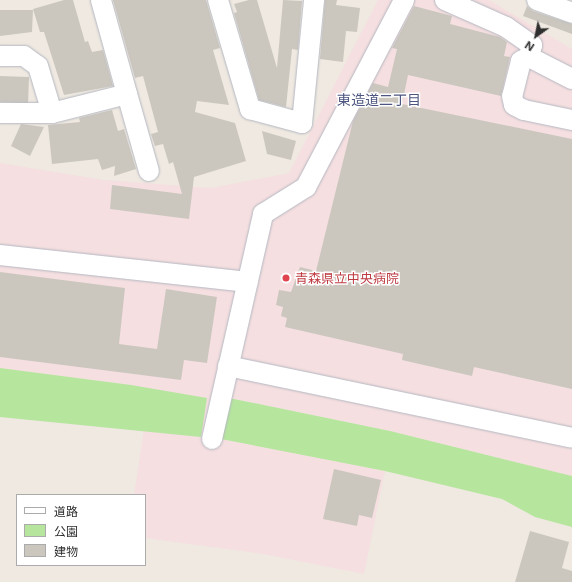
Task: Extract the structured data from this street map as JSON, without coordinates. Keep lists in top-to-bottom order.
{
  "districts": ["東造道二丁目"],
  "places": ["青森県立中央病院"],
  "legend": ["道路", "公園", "建物"],
  "north": "bottom left"
}
